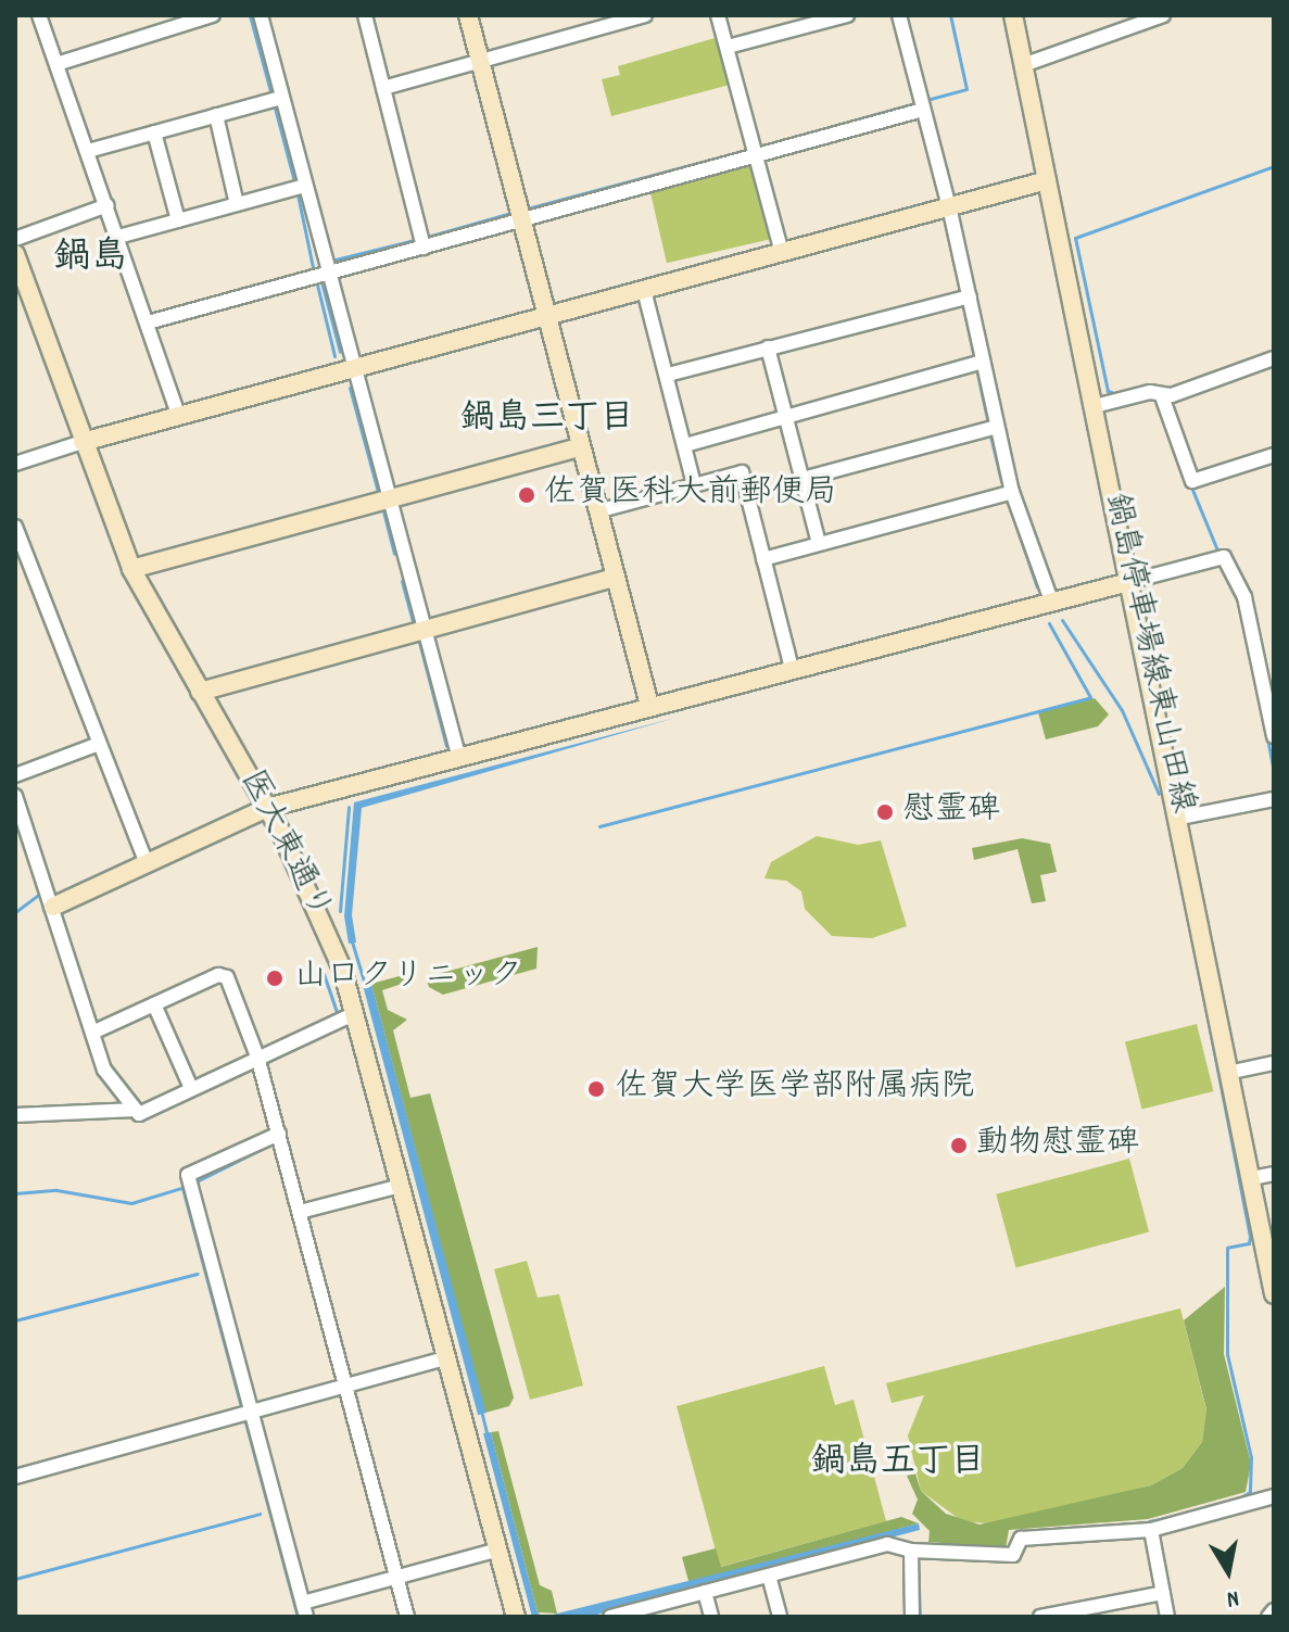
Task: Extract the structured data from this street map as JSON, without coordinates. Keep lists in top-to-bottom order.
{
  "streets": {
    "street": ["鍋島停車場線東山田線", "医大東通り"]
  },
  "districts": ["鍋島", "鍋島三丁目", "鍋島五丁目"],
  "places": [
    "佐賀医科大前郵便局",
    "慰霊碑",
    "山口クリニック",
    "佐賀大学医学部附属病院",
    "動物慰霊碑"
  ],
  "north": "bottom"
}
